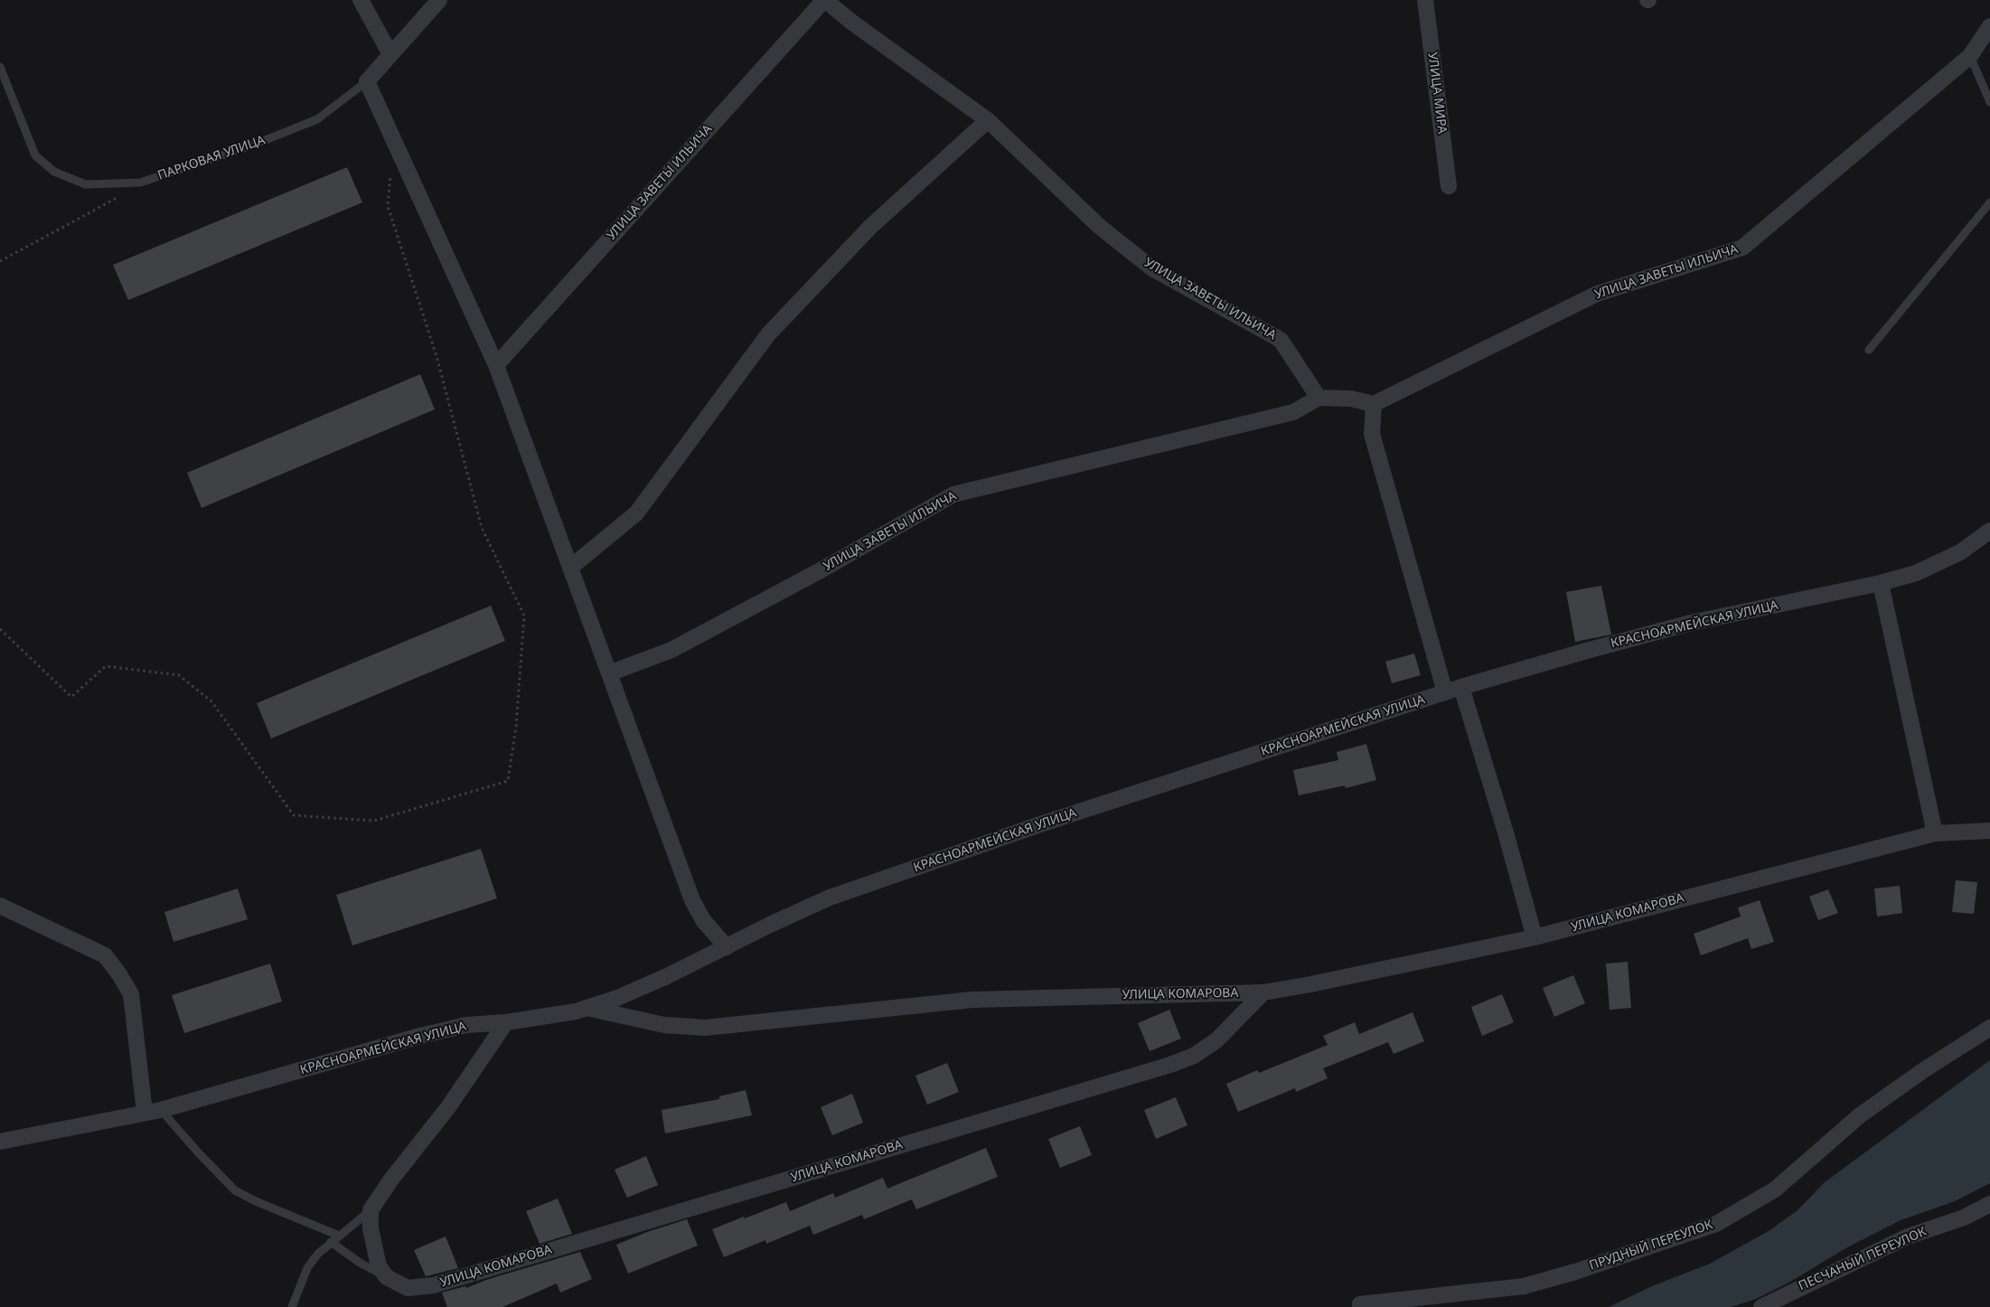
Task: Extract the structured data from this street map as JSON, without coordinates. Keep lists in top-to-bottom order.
{
  "streets": {
    "street": [
      "УЛИЦА МИРА",
      "ПАРКОВАЯ УЛИЦА",
      "УЛИЦА ЗАВЕТЫ ИЛЬИЧА",
      "КРАСНОАРМЕЙСКАЯ УЛИЦА",
      "УЛИЦА КОМАРОВА",
      "ПРУДНЫЙ ПЕРЕУЛОК",
      "ПЕСЧАНЫЙ ПЕРЕУЛОК"
    ]
  },
  "crossings": [
    ["КРАСНОАРМЕЙСКАЯ УЛИЦА", "УЛИЦА КОМАРОВА"]
  ]
}
